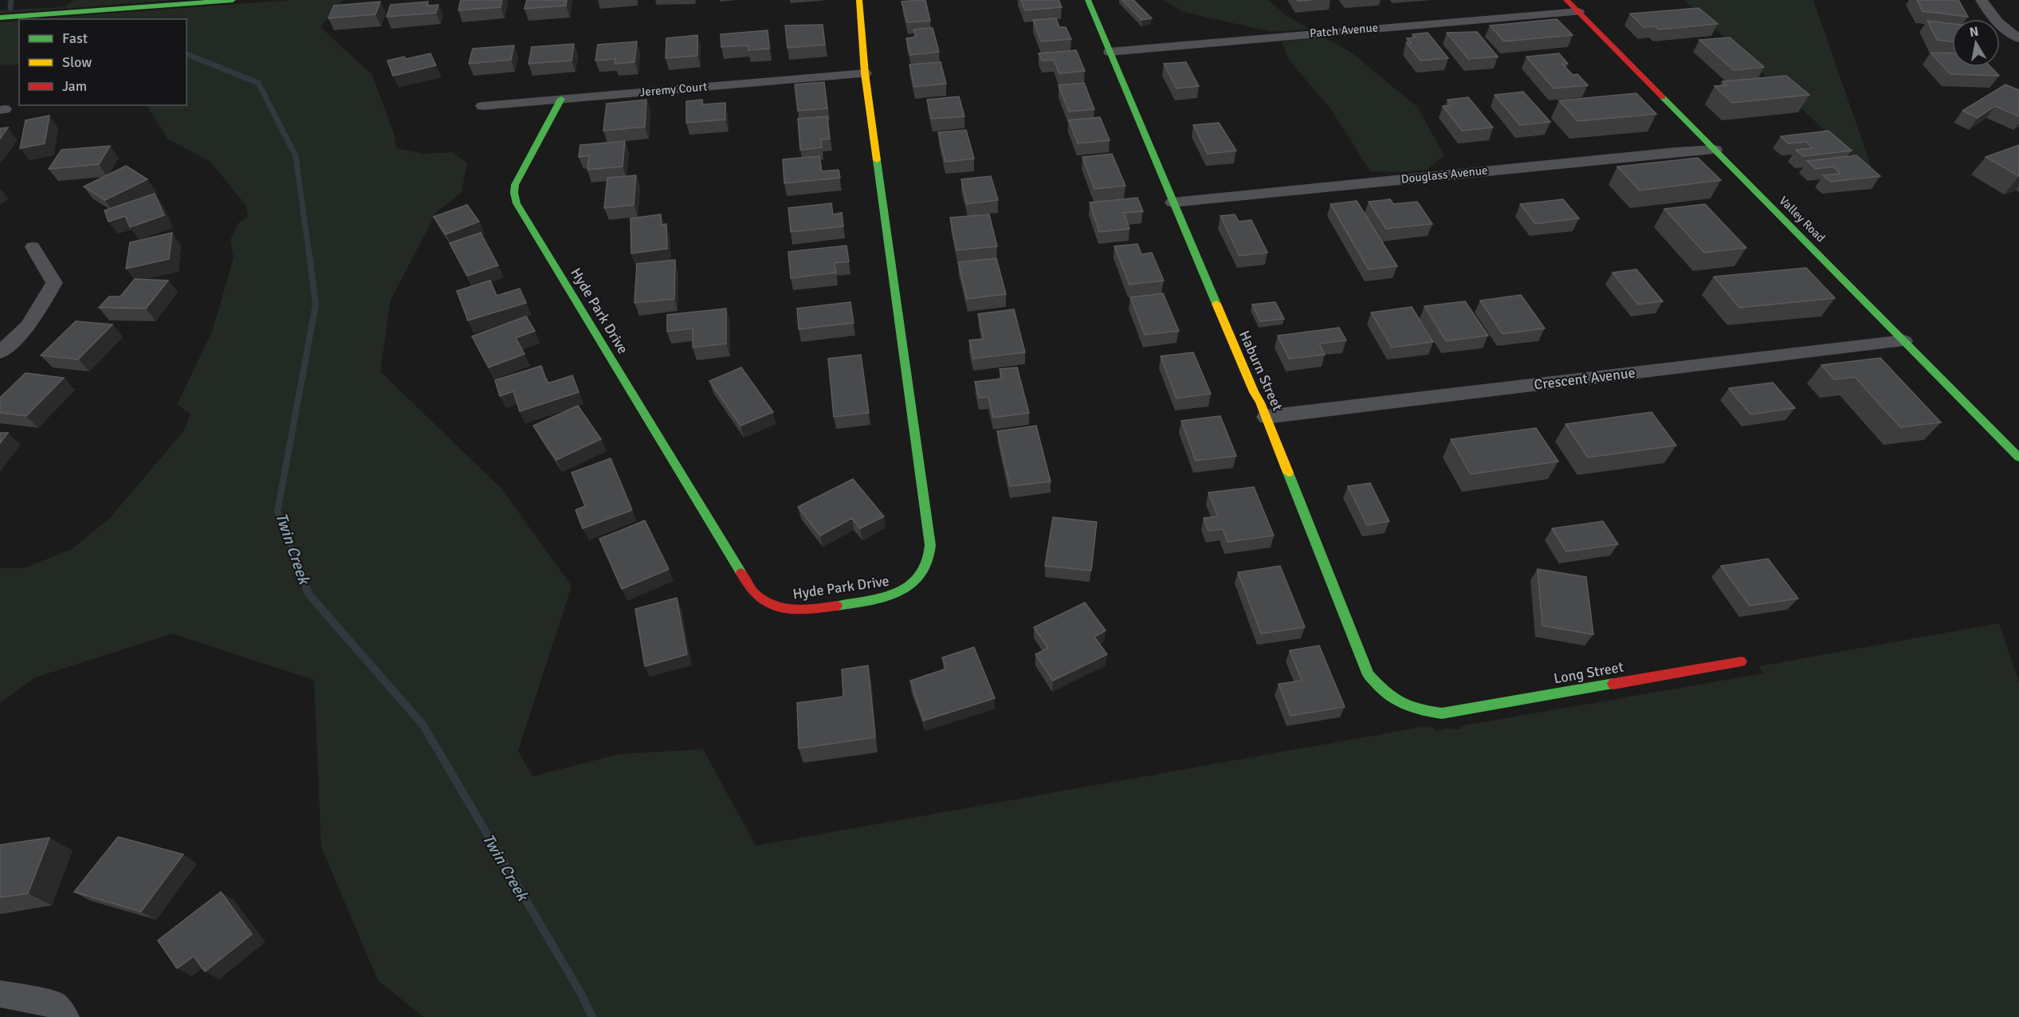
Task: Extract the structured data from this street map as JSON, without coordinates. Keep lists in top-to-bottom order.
{
  "streets": {
    "street": [
      "Patch Avenue",
      "Jeremy Court",
      "Douglass Avenue",
      "Valley Road",
      "Hyde Park Drive",
      "Haburn Street",
      "Crescent Avenue",
      "Long Street"
    ]
  },
  "crossings": [
    ["Patch Avenue", "Valley Road"],
    ["Patch Avenue", "Haburn Street"],
    ["Jeremy Court", "Hyde Park Drive"],
    ["Douglass Avenue", "Valley Road"],
    ["Douglass Avenue", "Haburn Street"],
    ["Valley Road", "Crescent Avenue"],
    ["Haburn Street", "Crescent Avenue"],
    ["Haburn Street", "Long Street"]
  ],
  "water": ["Twin Creek"],
  "legend": ["Fast", "Slow", "Jam"],
  "north": "top"
}
